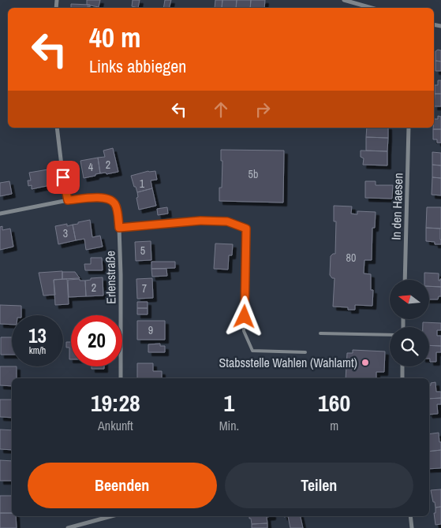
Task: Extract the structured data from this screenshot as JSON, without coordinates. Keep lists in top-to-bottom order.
{
  "streets": {
    "street": ["In den Haesen", "Erlenstraße"]
  },
  "places": ["Stabsstelle Wahlen (Wahlamt)"],
  "house_numbers": [
    "2",
    "4",
    "5b",
    "1",
    "3",
    "5",
    "80",
    "2",
    "7",
    "9"
  ],
  "north": "left",
  "page": {
    "turn": ["40 m", "Links abbiegen"],
    "speed": "13 km/h",
    "limit": "20",
    "eta": [
      "19:28",
      "Ankunft",
      "1",
      "Min.",
      "160",
      "m"
    ],
    "buttons": ["Beenden", "Teilen"]
  }
}
